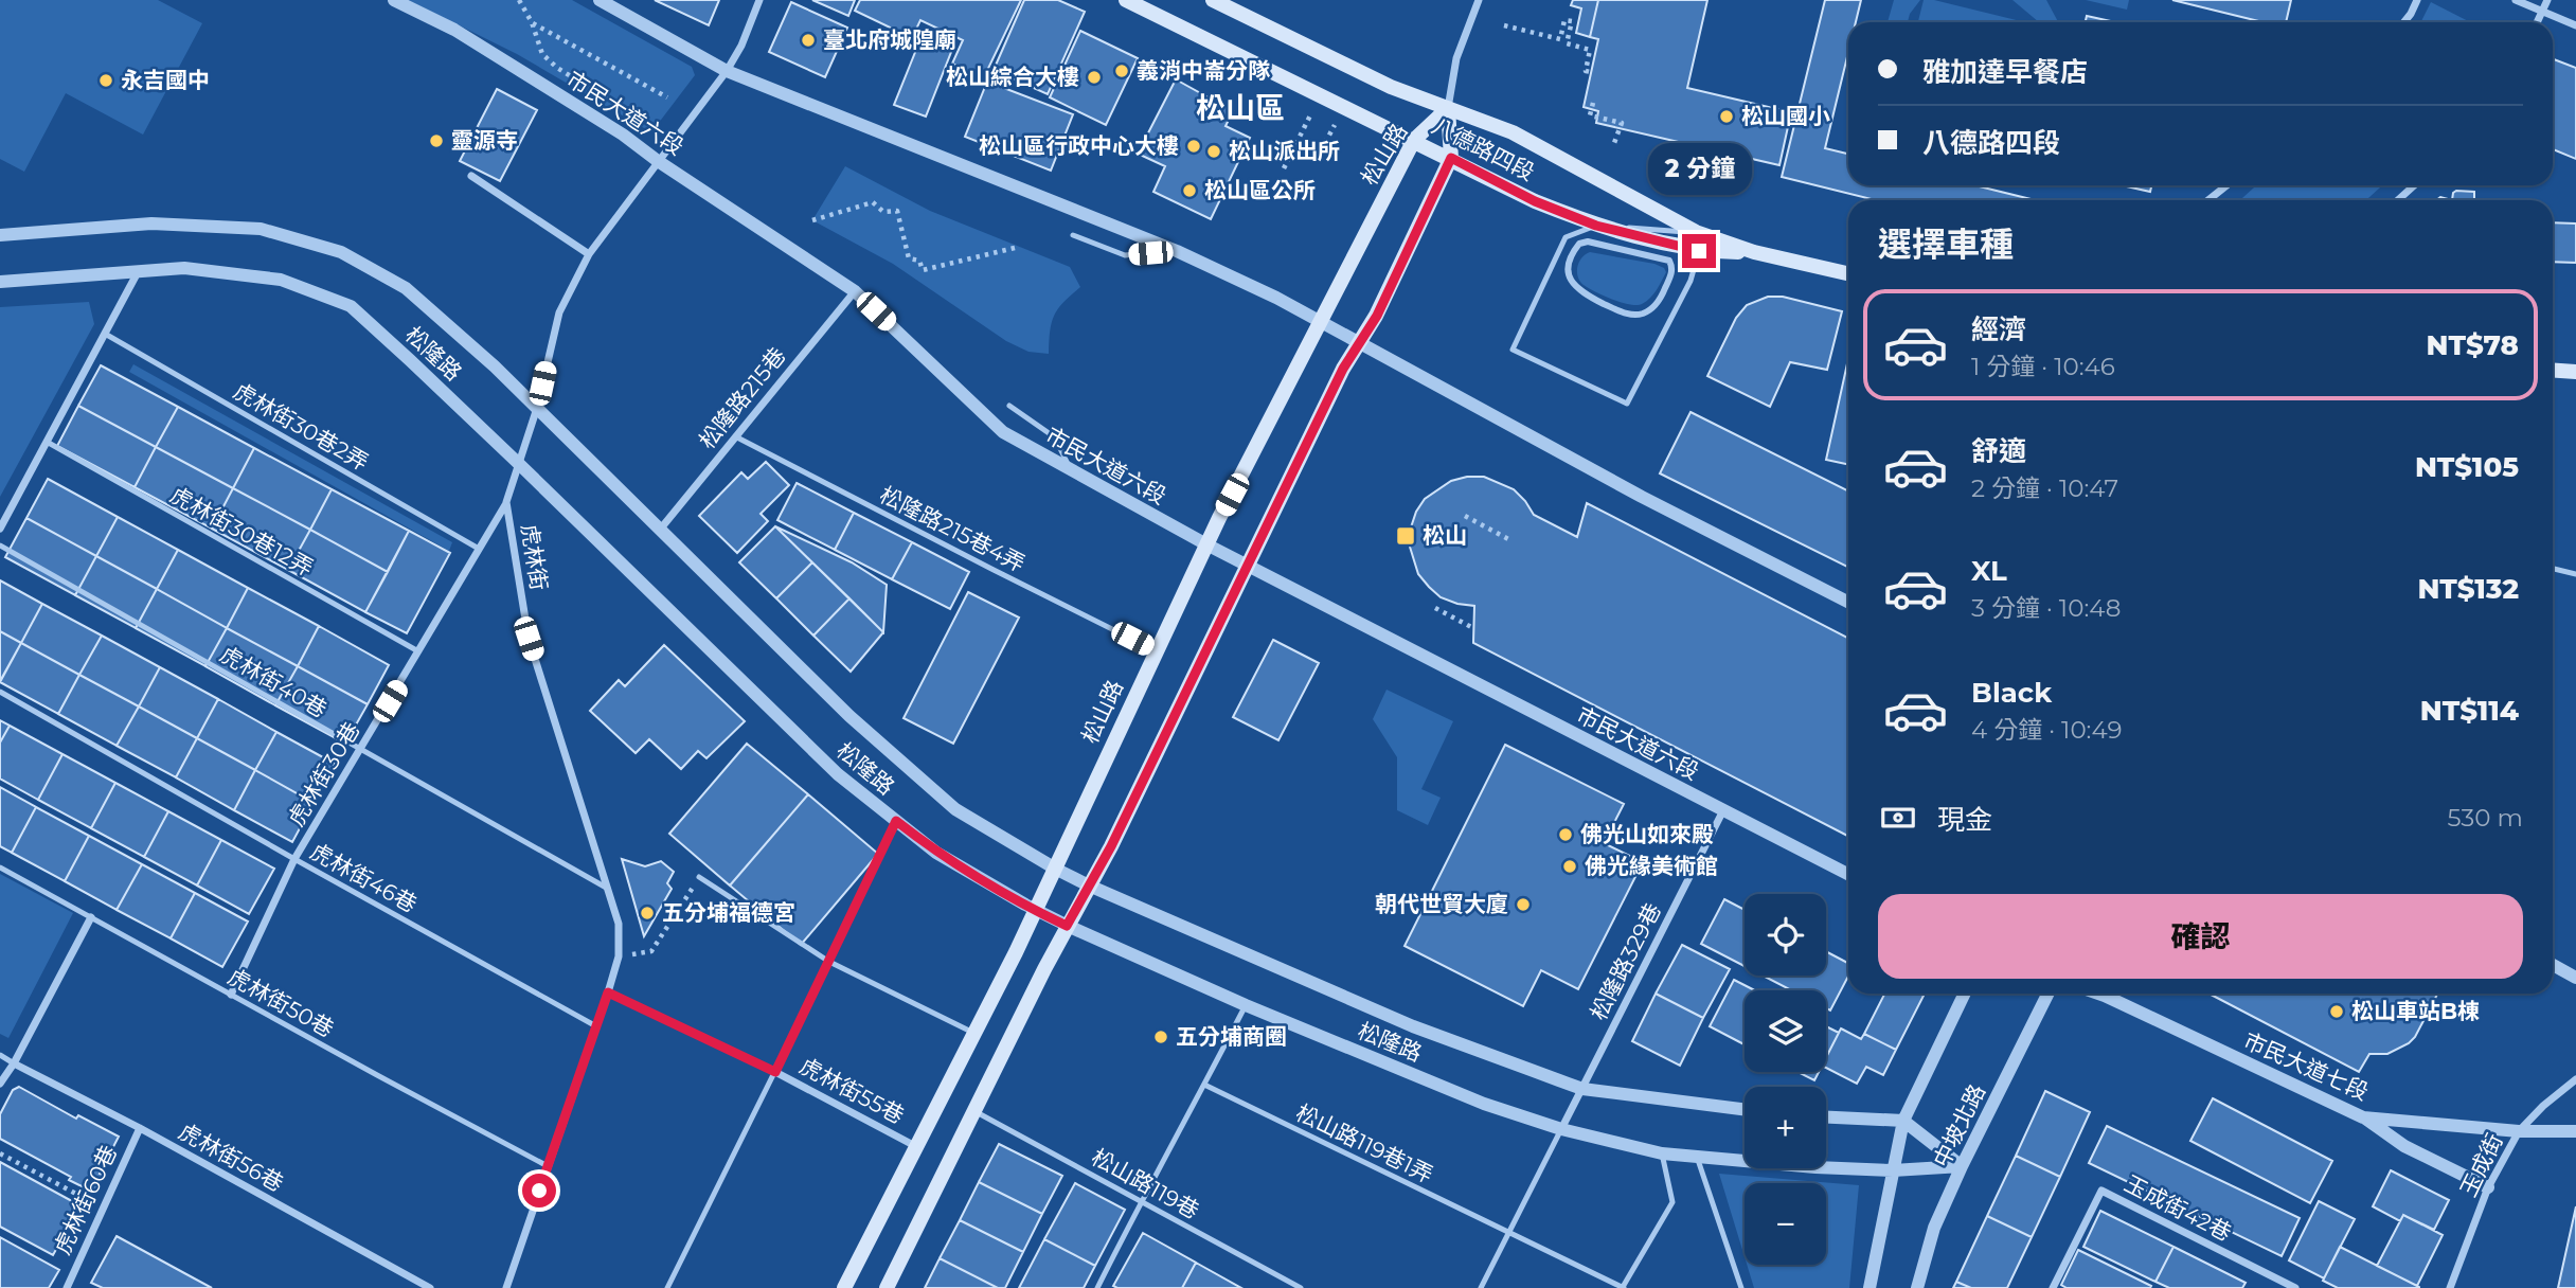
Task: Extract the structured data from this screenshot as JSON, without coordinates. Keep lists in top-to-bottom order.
{
  "streets": {
    "main road": ["八德路四段", "松山路"],
    "street": [
      "市民大道六段",
      "松隆路",
      "松隆路215巷",
      "虎林街",
      "虎林街30巷",
      "松隆路329巷",
      "市民大道七段",
      "虎林街55巷",
      "中坡北路",
      "虎林街56巷",
      "玉成街",
      "虎林街60巷",
      "玉成街42巷"
    ],
    "lane": [
      "虎林街30巷2弄",
      "松隆路215巷4弄",
      "虎林街30巷12弄",
      "虎林街40巷",
      "虎林街46巷",
      "虎林街50巷",
      "松山路119巷1弄",
      "松山路119巷"
    ]
  },
  "crossings": [
    ["市民大道六段", "松山路"],
    ["市民大道六段", "松隆路215巷"],
    ["市民大道六段", "虎林街"],
    ["市民大道六段", "松隆路329巷"],
    ["八德路四段", "松山路"],
    ["松山路", "松隆路"],
    ["松山路", "松隆路215巷4弄"],
    ["松山路", "虎林街55巷"],
    ["松隆路", "松隆路215巷"],
    ["松隆路", "虎林街"],
    ["松隆路", "松隆路329巷"],
    ["松隆路", "中坡北路"],
    ["松隆路215巷", "松隆路215巷4弄"],
    ["虎林街30巷2弄", "虎林街30巷"],
    ["虎林街30巷12弄", "虎林街30巷"],
    ["虎林街", "虎林街40巷"],
    ["虎林街", "虎林街30巷"],
    ["虎林街", "虎林街46巷"],
    ["虎林街", "虎林街50巷"],
    ["虎林街", "虎林街55巷"],
    ["虎林街40巷", "虎林街30巷"],
    ["虎林街30巷", "虎林街46巷"],
    ["虎林街30巷", "虎林街50巷"],
    ["市民大道七段", "玉成街"],
    ["虎林街56巷", "虎林街60巷"]
  ],
  "districts": ["松山區"],
  "places": {
    "other": [
      "臺北府城隍廟",
      "義消中崙分隊",
      "松山綜合大樓",
      "永吉國中",
      "松山國小",
      "靈源寺",
      "松山區行政中心大樓",
      "松山派出所",
      "松山區公所",
      "佛光山如來殿",
      "佛光緣美術館",
      "朝代世貿大廈",
      "五分埔福德宮",
      "松山車站B棟",
      "五分埔商圈"
    ],
    "transit": ["松山"]
  },
  "page": {
    "banner": ["雅加達早餐店", "八德路四段"],
    "bubble": "2 分鐘",
    "heading": "選擇車種",
    "list": [
      {
        "name": "經濟",
        "note": "1 分鐘 · 10:46",
        "value": "NT$78"
      },
      {
        "name": "舒適",
        "note": "2 分鐘 · 10:47",
        "value": "NT$105"
      },
      {
        "name": "XL",
        "note": "3 分鐘 · 10:48",
        "value": "NT$132"
      },
      {
        "name": "Black",
        "note": "4 分鐘 · 10:49",
        "value": "NT$114"
      }
    ],
    "pay": ["現金", "530 m"],
    "buttons": "確認",
    "map_buttons": ["+", "−"]
  }
}
